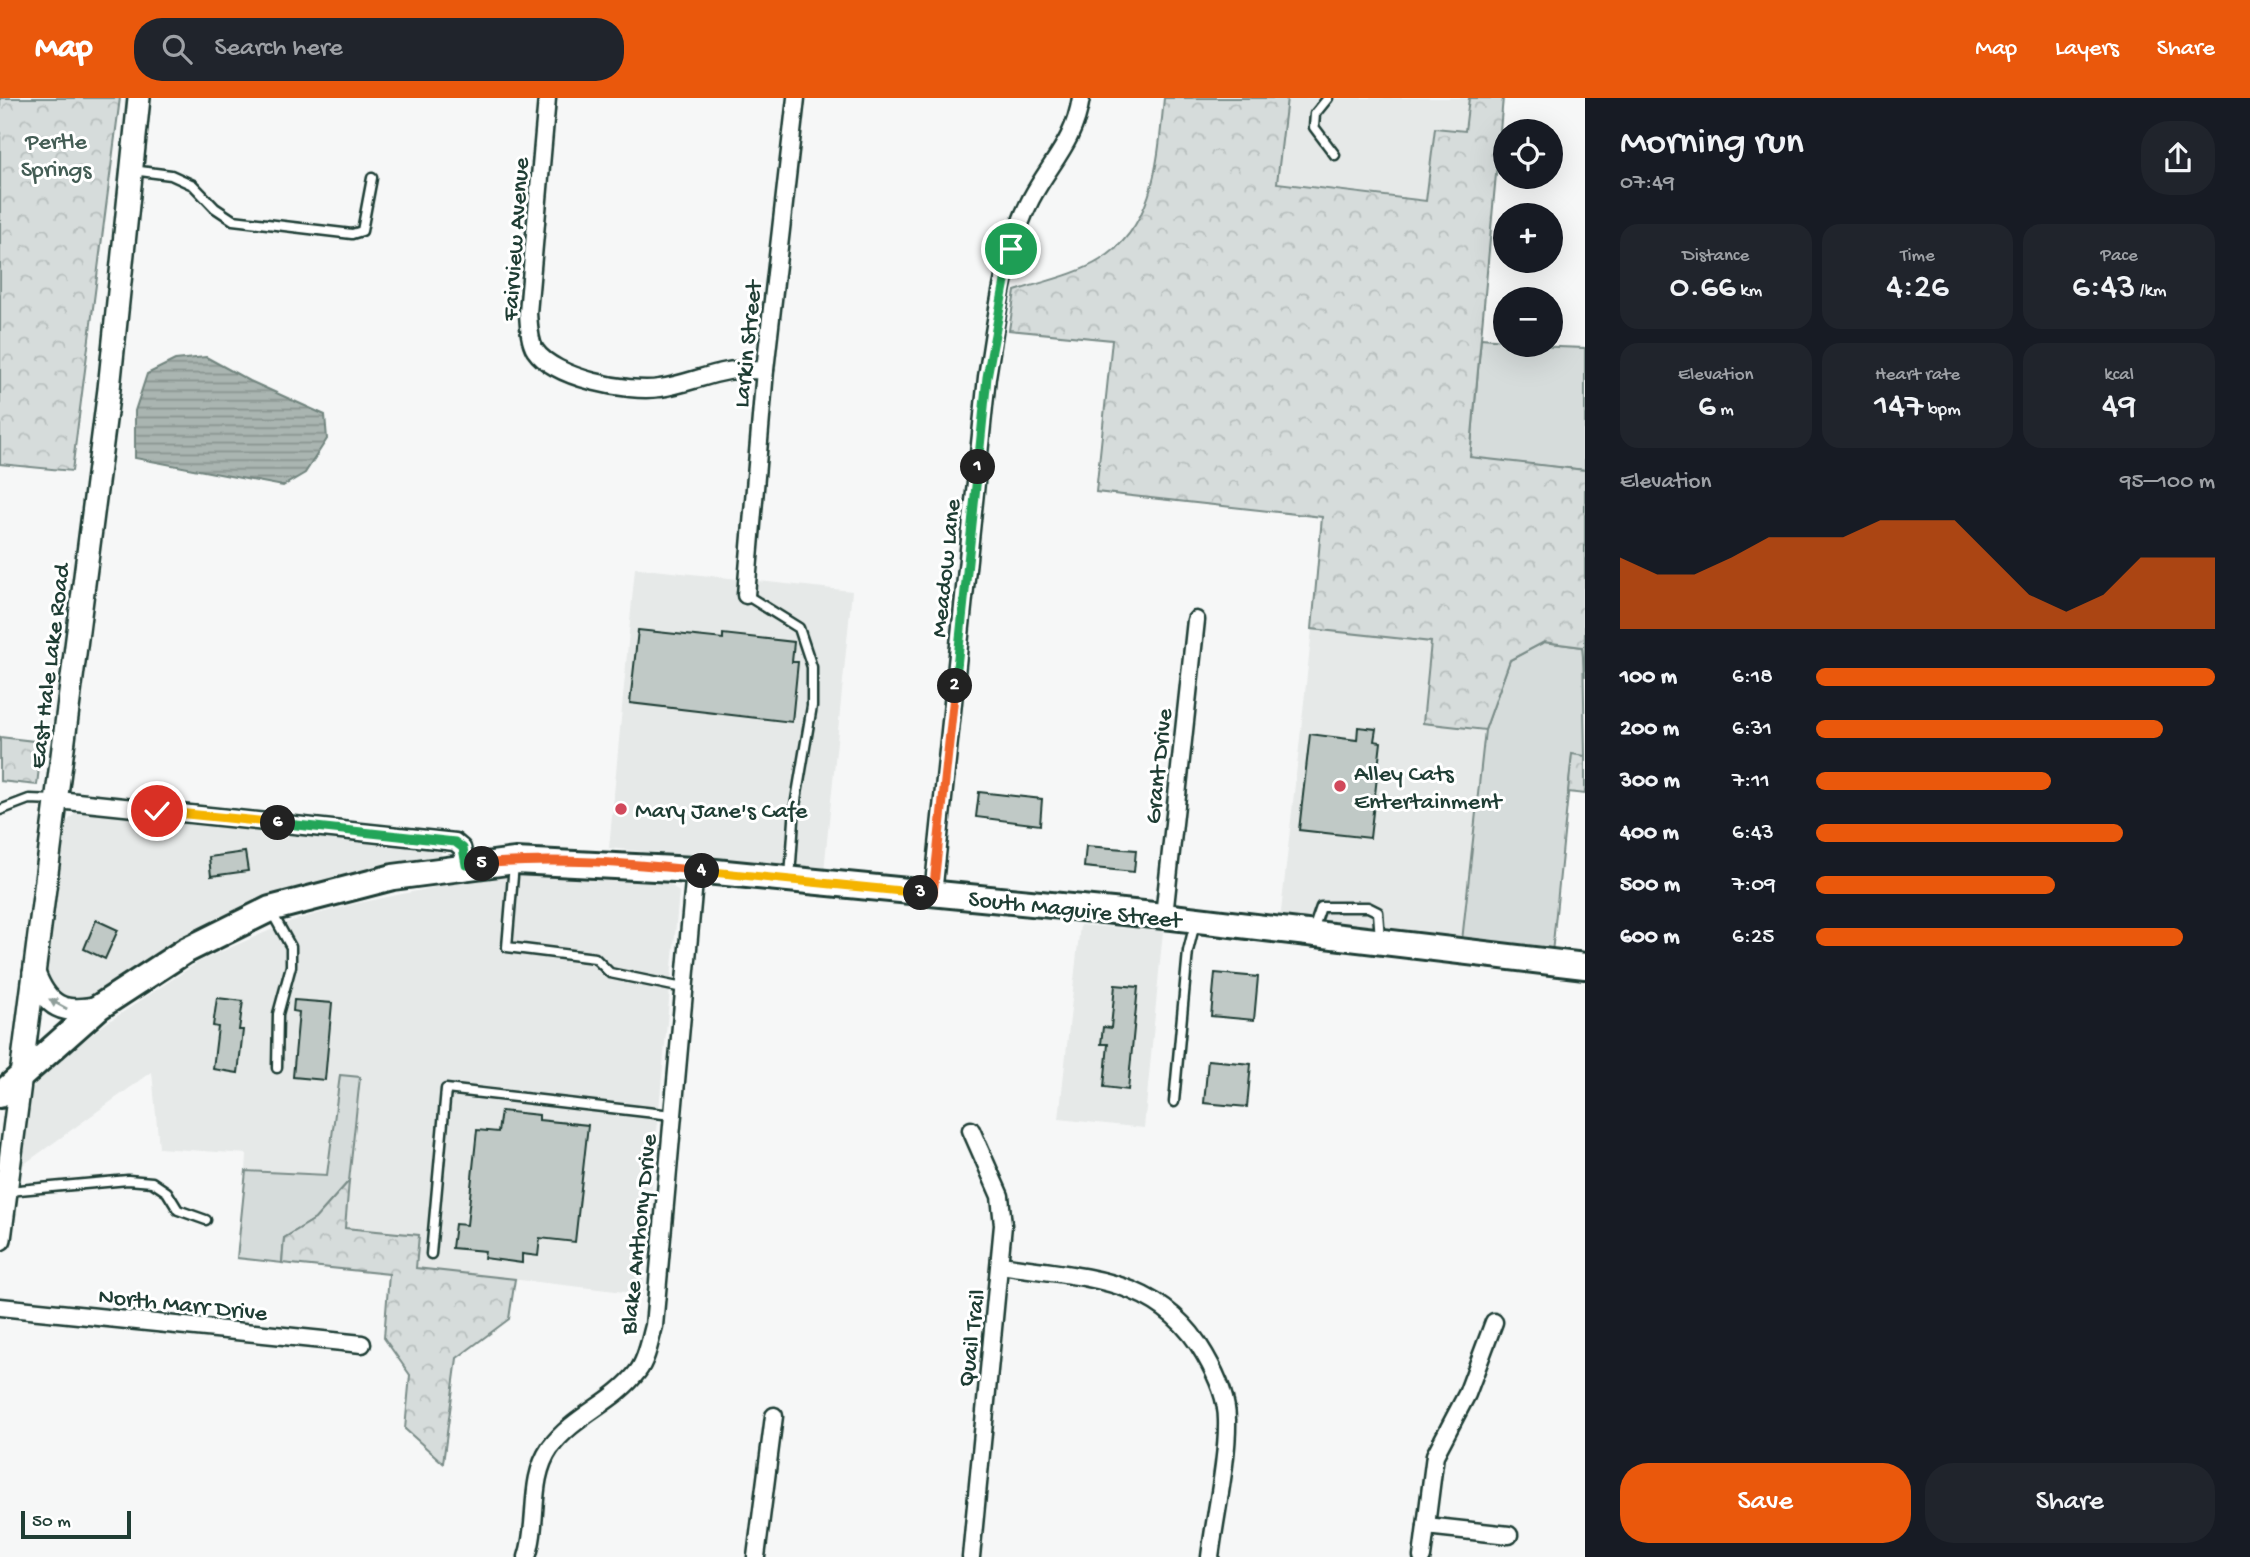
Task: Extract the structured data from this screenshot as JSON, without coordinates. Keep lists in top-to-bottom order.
{
  "streets": {
    "main road": ["East Hale Lake Road", "South Maguire Street"],
    "street": [
      "Fairview Avenue",
      "Larkin Street",
      "Meadow Lane",
      "Grant Drive",
      "Blake Anthony Drive",
      "North Marr Drive",
      "Quail Trail"
    ]
  },
  "crossings": [
    ["Fairview Avenue", "Larkin Street"],
    ["Meadow Lane", "South Maguire Street"],
    ["East Hale Lake Road", "South Maguire Street"],
    ["Grant Drive", "South Maguire Street"],
    ["South Maguire Street", "Blake Anthony Drive"]
  ],
  "parks": ["Pertle Springs"],
  "places": ["Alley Cats Entertainment", "Mary Jane's Cafe"],
  "scale_bar": "50 m",
  "page": {
    "header": "Map",
    "search": "Search here",
    "nav": ["Map", "Layers", "Share"],
    "heading": ["Morning run", "07:49"],
    "map_buttons": ["+", "−"],
    "stats": [
      ["Distance", "0.66 km"],
      ["Time", "4:26"],
      ["Pace", "6:43 /km"],
      ["Elevation", "6 m"],
      ["Heart rate", "147 bpm"],
      ["kcal", "49"]
    ],
    "pins": [
      "1",
      "2",
      "6",
      "5",
      "4",
      "3"
    ],
    "chart": ["Elevation", "95–100 m"],
    "list": [
      {
        "name": "100 m",
        "note": "6:18"
      },
      {
        "name": "200 m",
        "note": "6:31"
      },
      {
        "name": "300 m",
        "note": "7:11"
      },
      {
        "name": "400 m",
        "note": "6:43"
      },
      {
        "name": "500 m",
        "note": "7:09"
      },
      {
        "name": "600 m",
        "note": "6:25"
      }
    ],
    "buttons": ["Save", "Share"],
    "scale": "50 m"
  }
}
